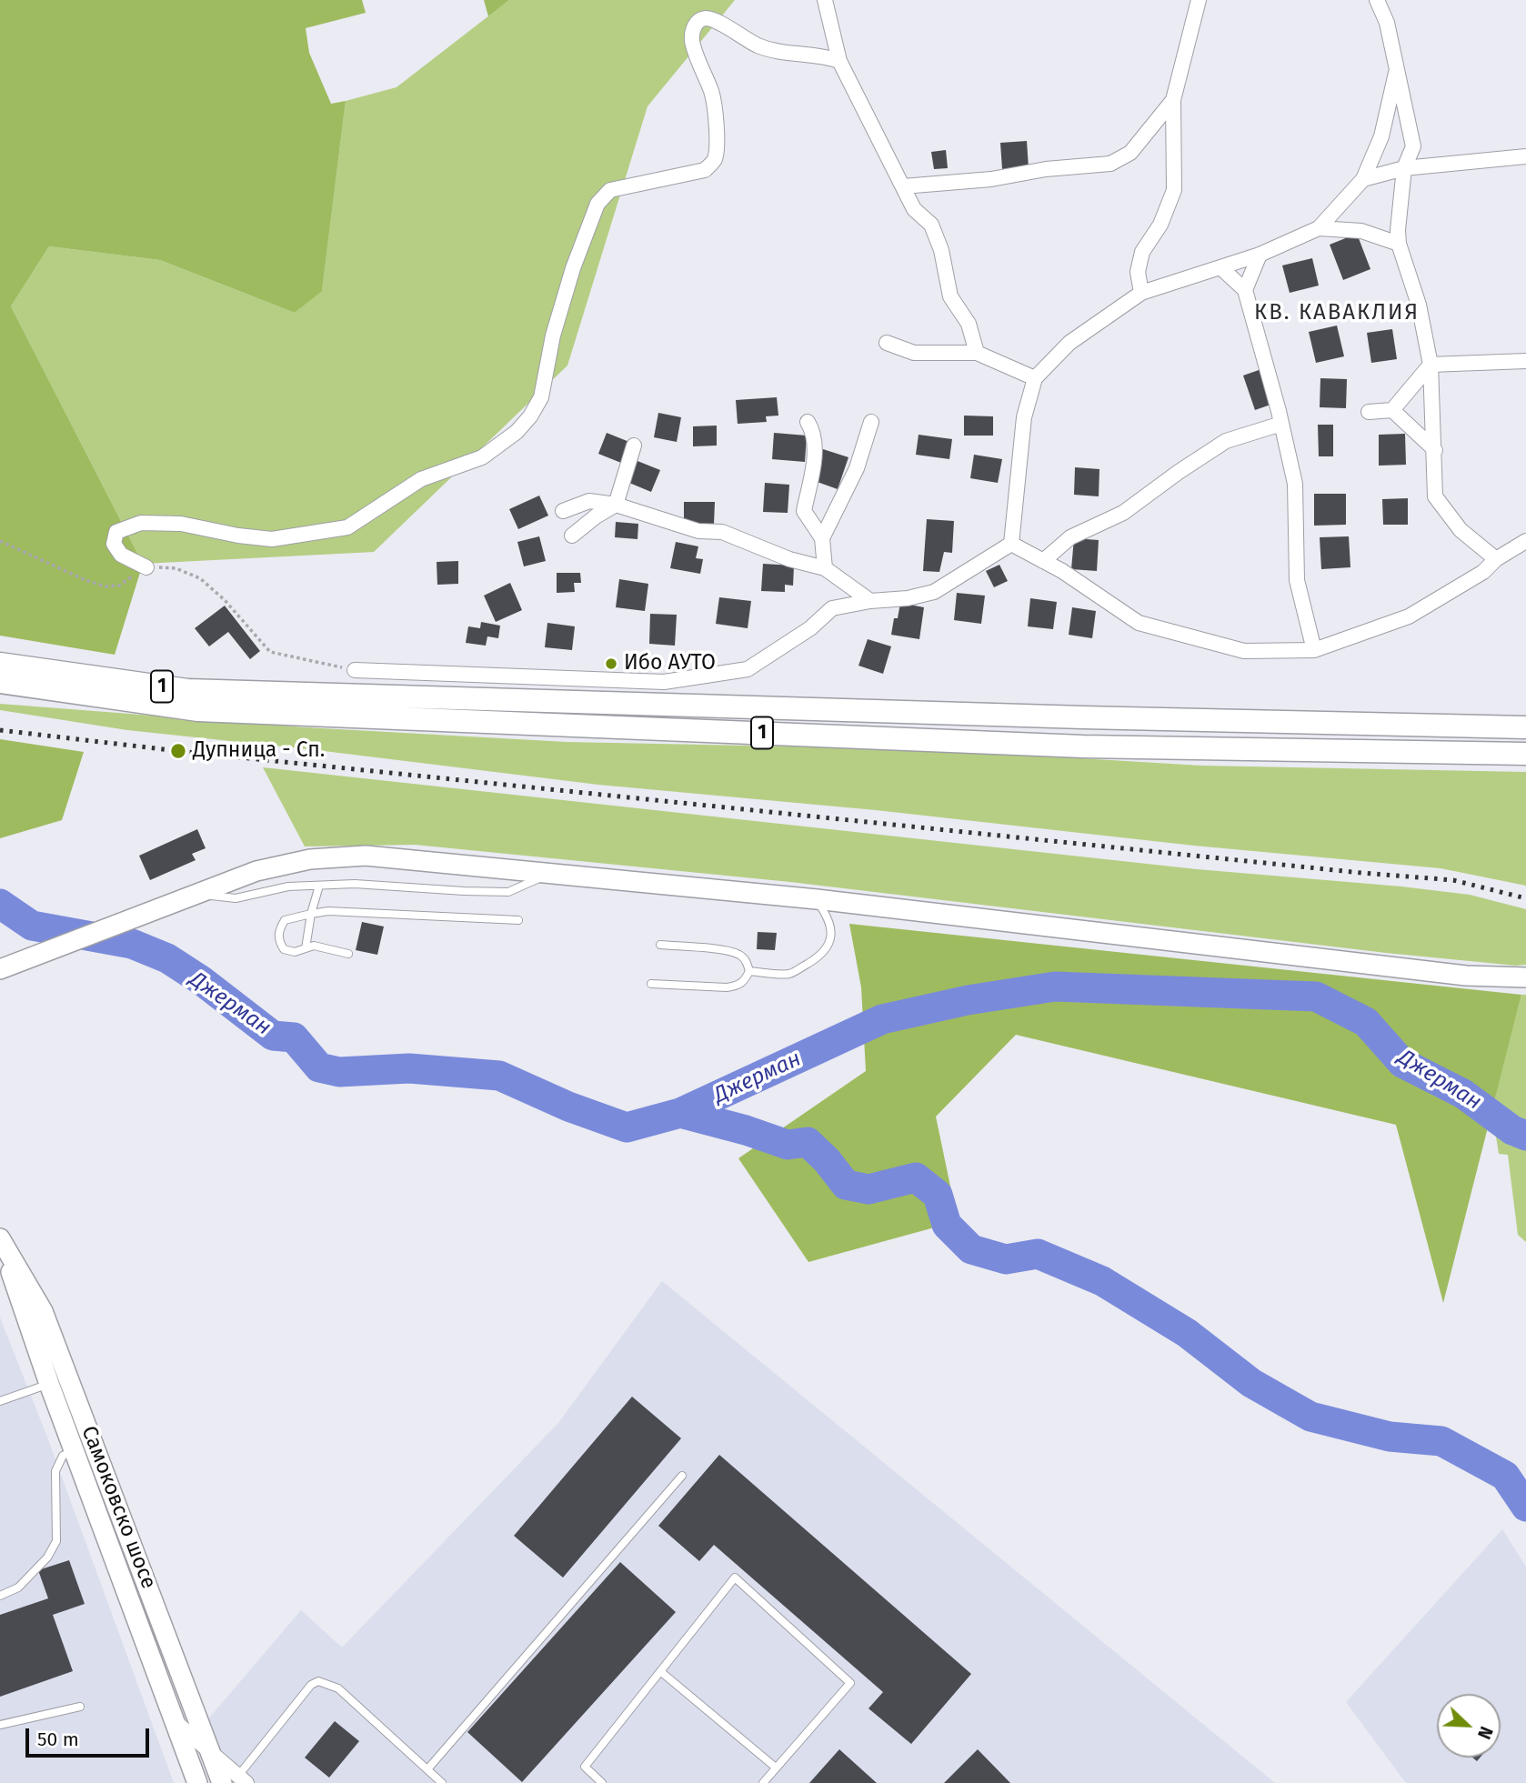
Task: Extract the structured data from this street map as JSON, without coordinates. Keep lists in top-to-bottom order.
{
  "streets": {
    "main road": ["1", "Самоковско шосе"]
  },
  "districts": ["КВ. КАВАКЛИЯ"],
  "water": ["Джерман"],
  "places": ["Ибо АУТО", "Дупница - Сп."],
  "scale_bar": "50 m",
  "north": "bottom right"
}
